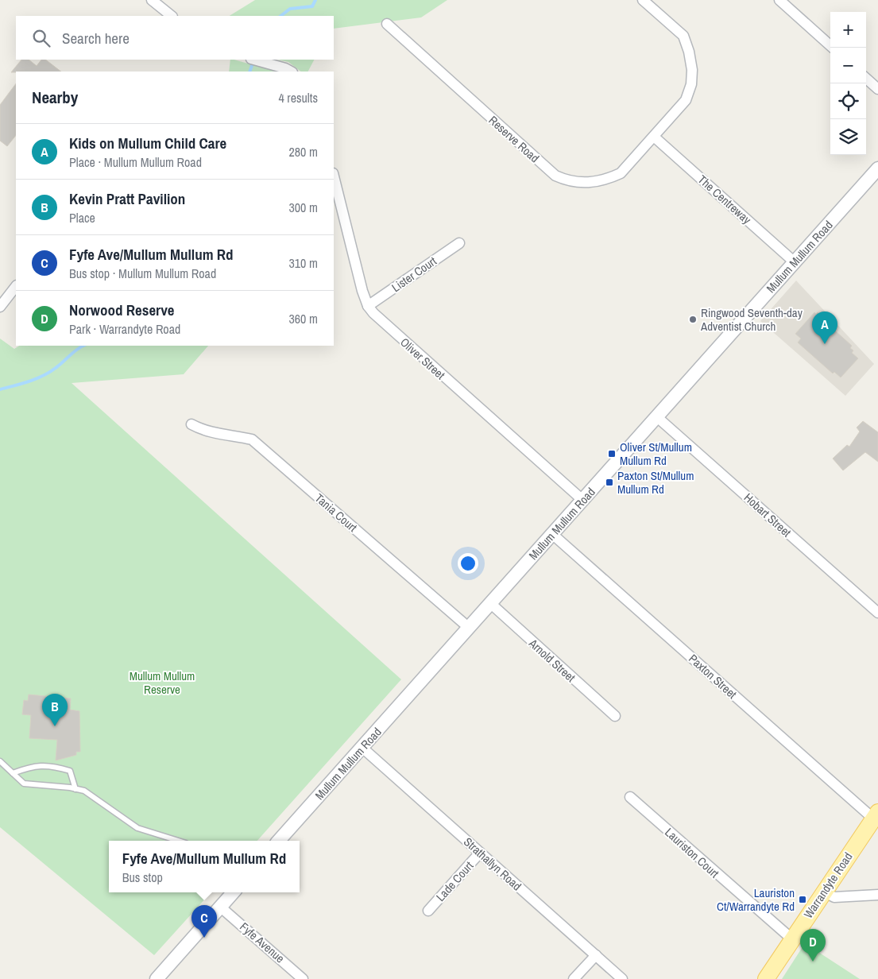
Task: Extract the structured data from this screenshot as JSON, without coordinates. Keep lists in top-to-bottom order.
{
  "streets": {
    "main road": ["Warrandyte Road"],
    "street": [
      "Reserve Road",
      "The Centreway",
      "Mullum Mullum Road",
      "Lister Court",
      "Oliver Street",
      "Tania Court",
      "Hobart Street",
      "Arnold Street",
      "Paxton Street",
      "Lauriston Court",
      "Strathallyn Road",
      "Lade Court",
      "Fyfe Avenue"
    ]
  },
  "crossings": [
    ["Reserve Road", "The Centreway"],
    ["The Centreway", "Mullum Mullum Road"],
    ["Mullum Mullum Road", "Oliver Street"],
    ["Mullum Mullum Road", "Tania Court"],
    ["Mullum Mullum Road", "Hobart Street"],
    ["Mullum Mullum Road", "Arnold Street"],
    ["Mullum Mullum Road", "Paxton Street"],
    ["Mullum Mullum Road", "Strathallyn Road"],
    ["Lister Court", "Oliver Street"],
    ["Paxton Street", "Warrandyte Road"],
    ["Lauriston Court", "Warrandyte Road"],
    ["Strathallyn Road", "Lade Court"]
  ],
  "parks": ["Mullum Mullum Reserve"],
  "places": {
    "other": ["Ringwood Seventh-day Adventist Church"],
    "transit": ["Oliver St/Mullum Mullum Rd", "Paxton St/Mullum Mullum Rd", "Lauriston Ct/Warrandyte Rd"]
  },
  "page": {
    "map_buttons": ["+", "−"],
    "search": "Search here",
    "heading": ["Nearby", "4 results"],
    "list": [
      {
        "mark": "A",
        "name": "Kids on Mullum Child Care",
        "note": "Place · Mullum Mullum Road",
        "value": "280 m"
      },
      {
        "mark": "B",
        "name": "Kevin Pratt Pavilion",
        "note": "Place",
        "value": "300 m"
      },
      {
        "mark": "C",
        "name": "Fyfe Ave/Mullum Mullum Rd",
        "note": "Bus stop · Mullum Mullum Road",
        "value": "310 m"
      },
      {
        "mark": "D",
        "name": "Norwood Reserve",
        "note": "Park · Warrandyte Road",
        "value": "360 m"
      }
    ],
    "pins": [
      "A",
      "B",
      "C",
      "D"
    ],
    "popup": ["Fyfe Ave/Mullum Mullum Rd", "Bus stop"]
  }
}
